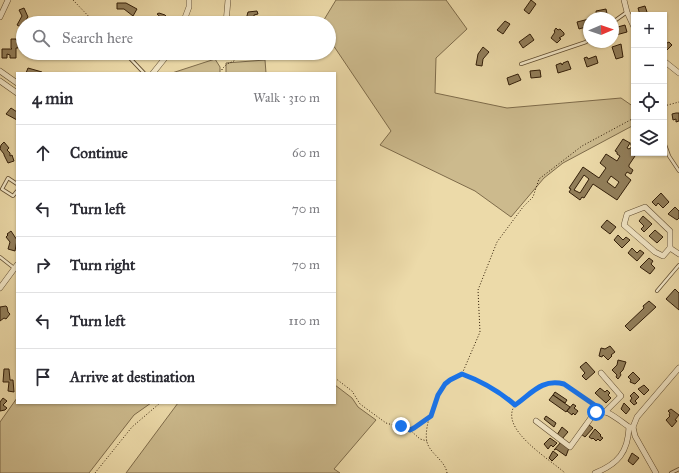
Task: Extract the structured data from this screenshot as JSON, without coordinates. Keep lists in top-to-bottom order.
{
  "north": "right",
  "page": {
    "map_buttons": ["+", "−"],
    "search": "Search here",
    "heading": ["4 min", "Walk · 310 m"],
    "list": [
      ["Continue", "60 m"],
      ["Turn left", "70 m"],
      ["Turn right", "70 m"],
      ["Turn left", "110 m"],
      "Arrive at destination"
    ]
  }
}
